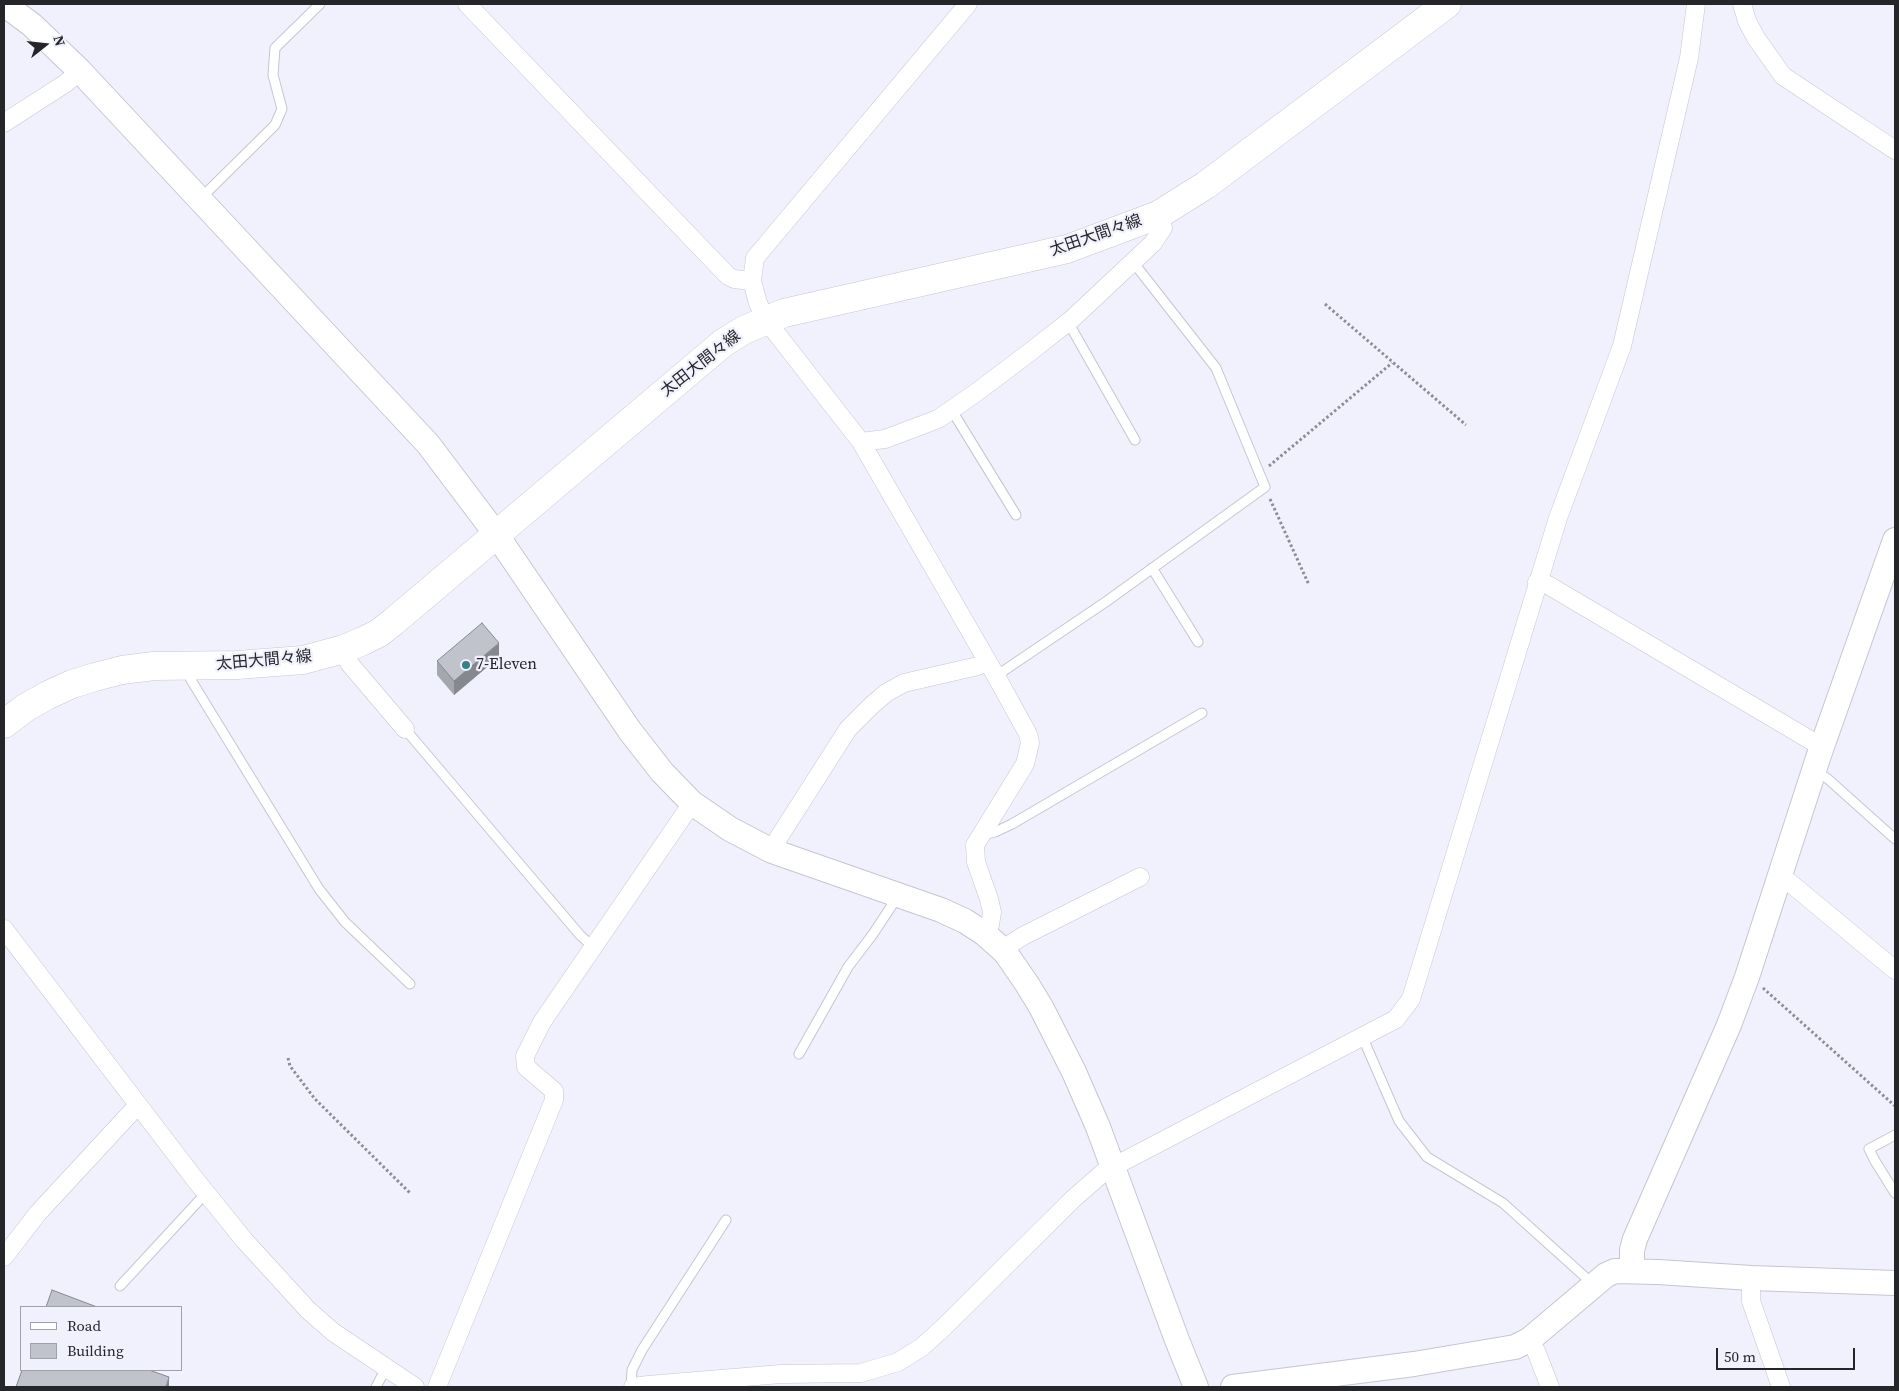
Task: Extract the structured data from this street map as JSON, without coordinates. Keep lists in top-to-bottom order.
{
  "streets": {
    "main road": ["太田大間々線"]
  },
  "places": ["7-Eleven"],
  "legend": ["Road", "Building"],
  "scale_bar": "50 m",
  "north": "right"
}
